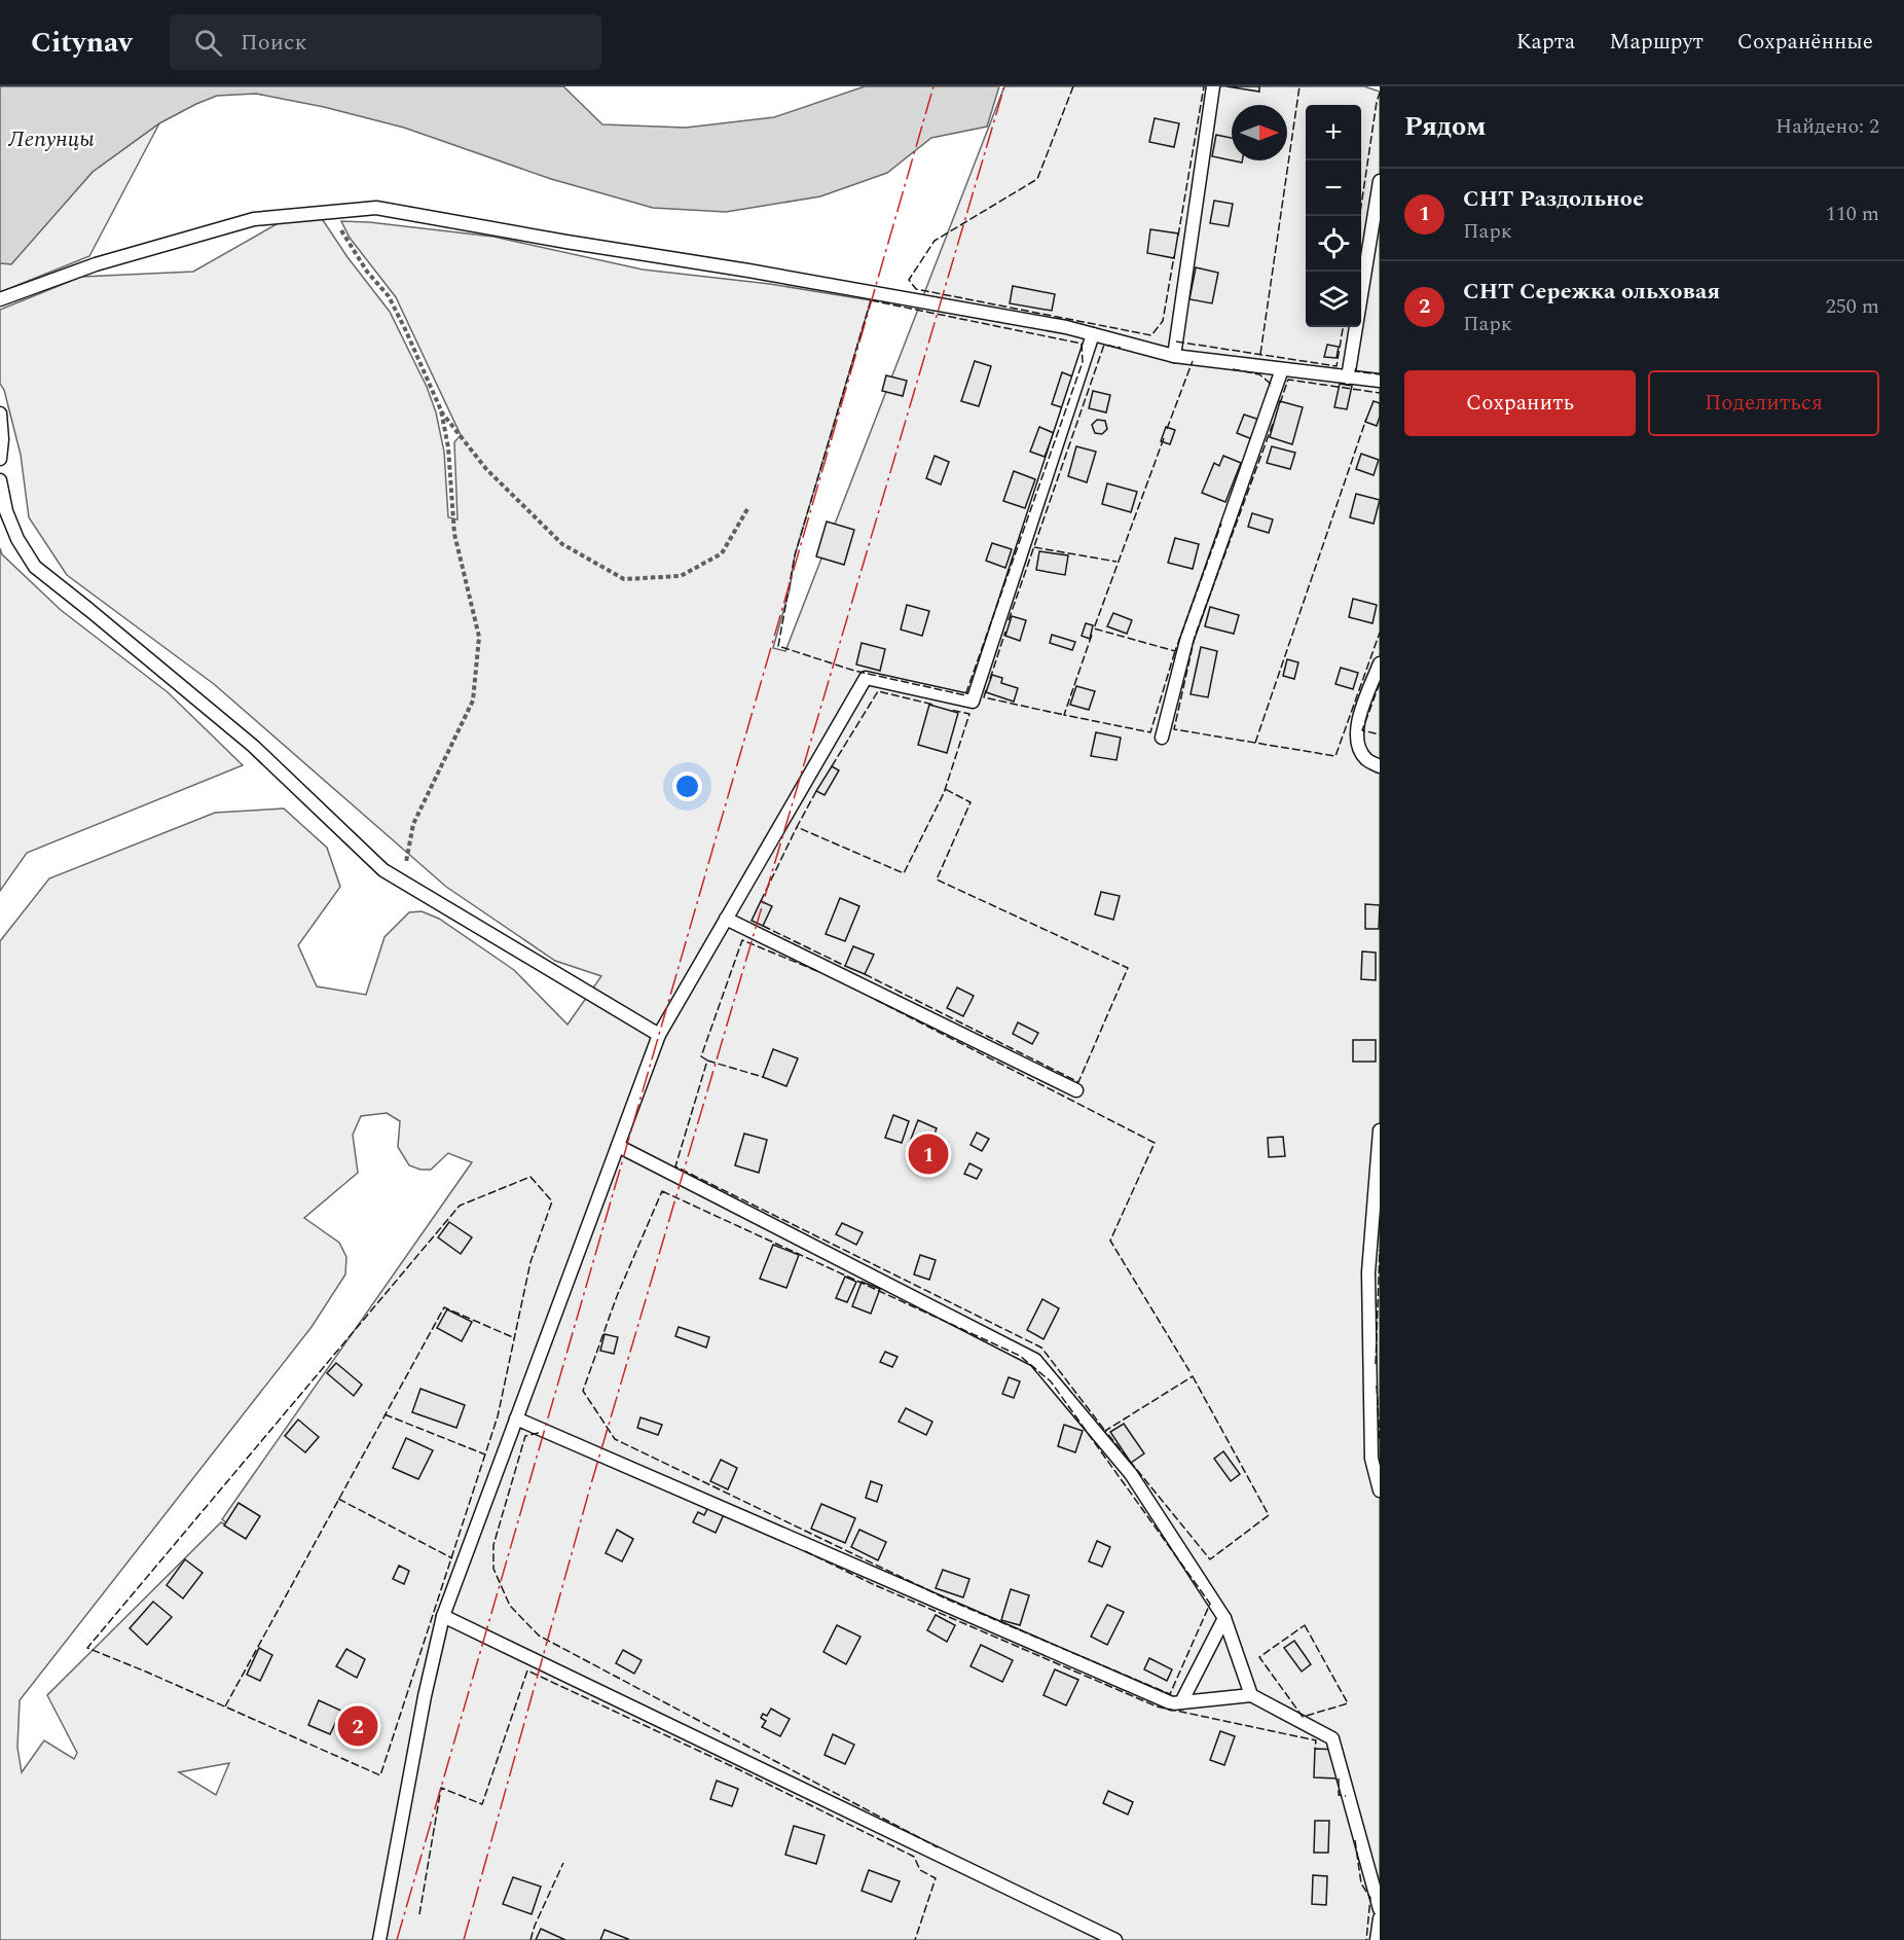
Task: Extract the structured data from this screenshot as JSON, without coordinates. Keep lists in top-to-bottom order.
{
  "water": ["Лепунцы"],
  "north": "right",
  "page": {
    "header": "Citynav",
    "search": "Поиск",
    "nav": ["Карта", "Маршрут", "Сохранённые"],
    "heading": ["Рядом", "Найдено: 2"],
    "map_buttons": ["+", "−"],
    "list": [
      {
        "mark": "1",
        "name": "СНТ Раздольное",
        "note": "Парк",
        "value": "110 m"
      },
      {
        "mark": "2",
        "name": "СНТ Сережка ольховая",
        "note": "Парк",
        "value": "250 m"
      }
    ],
    "buttons": ["Сохранить", "Поделиться"],
    "pins": ["1", "2"]
  }
}
